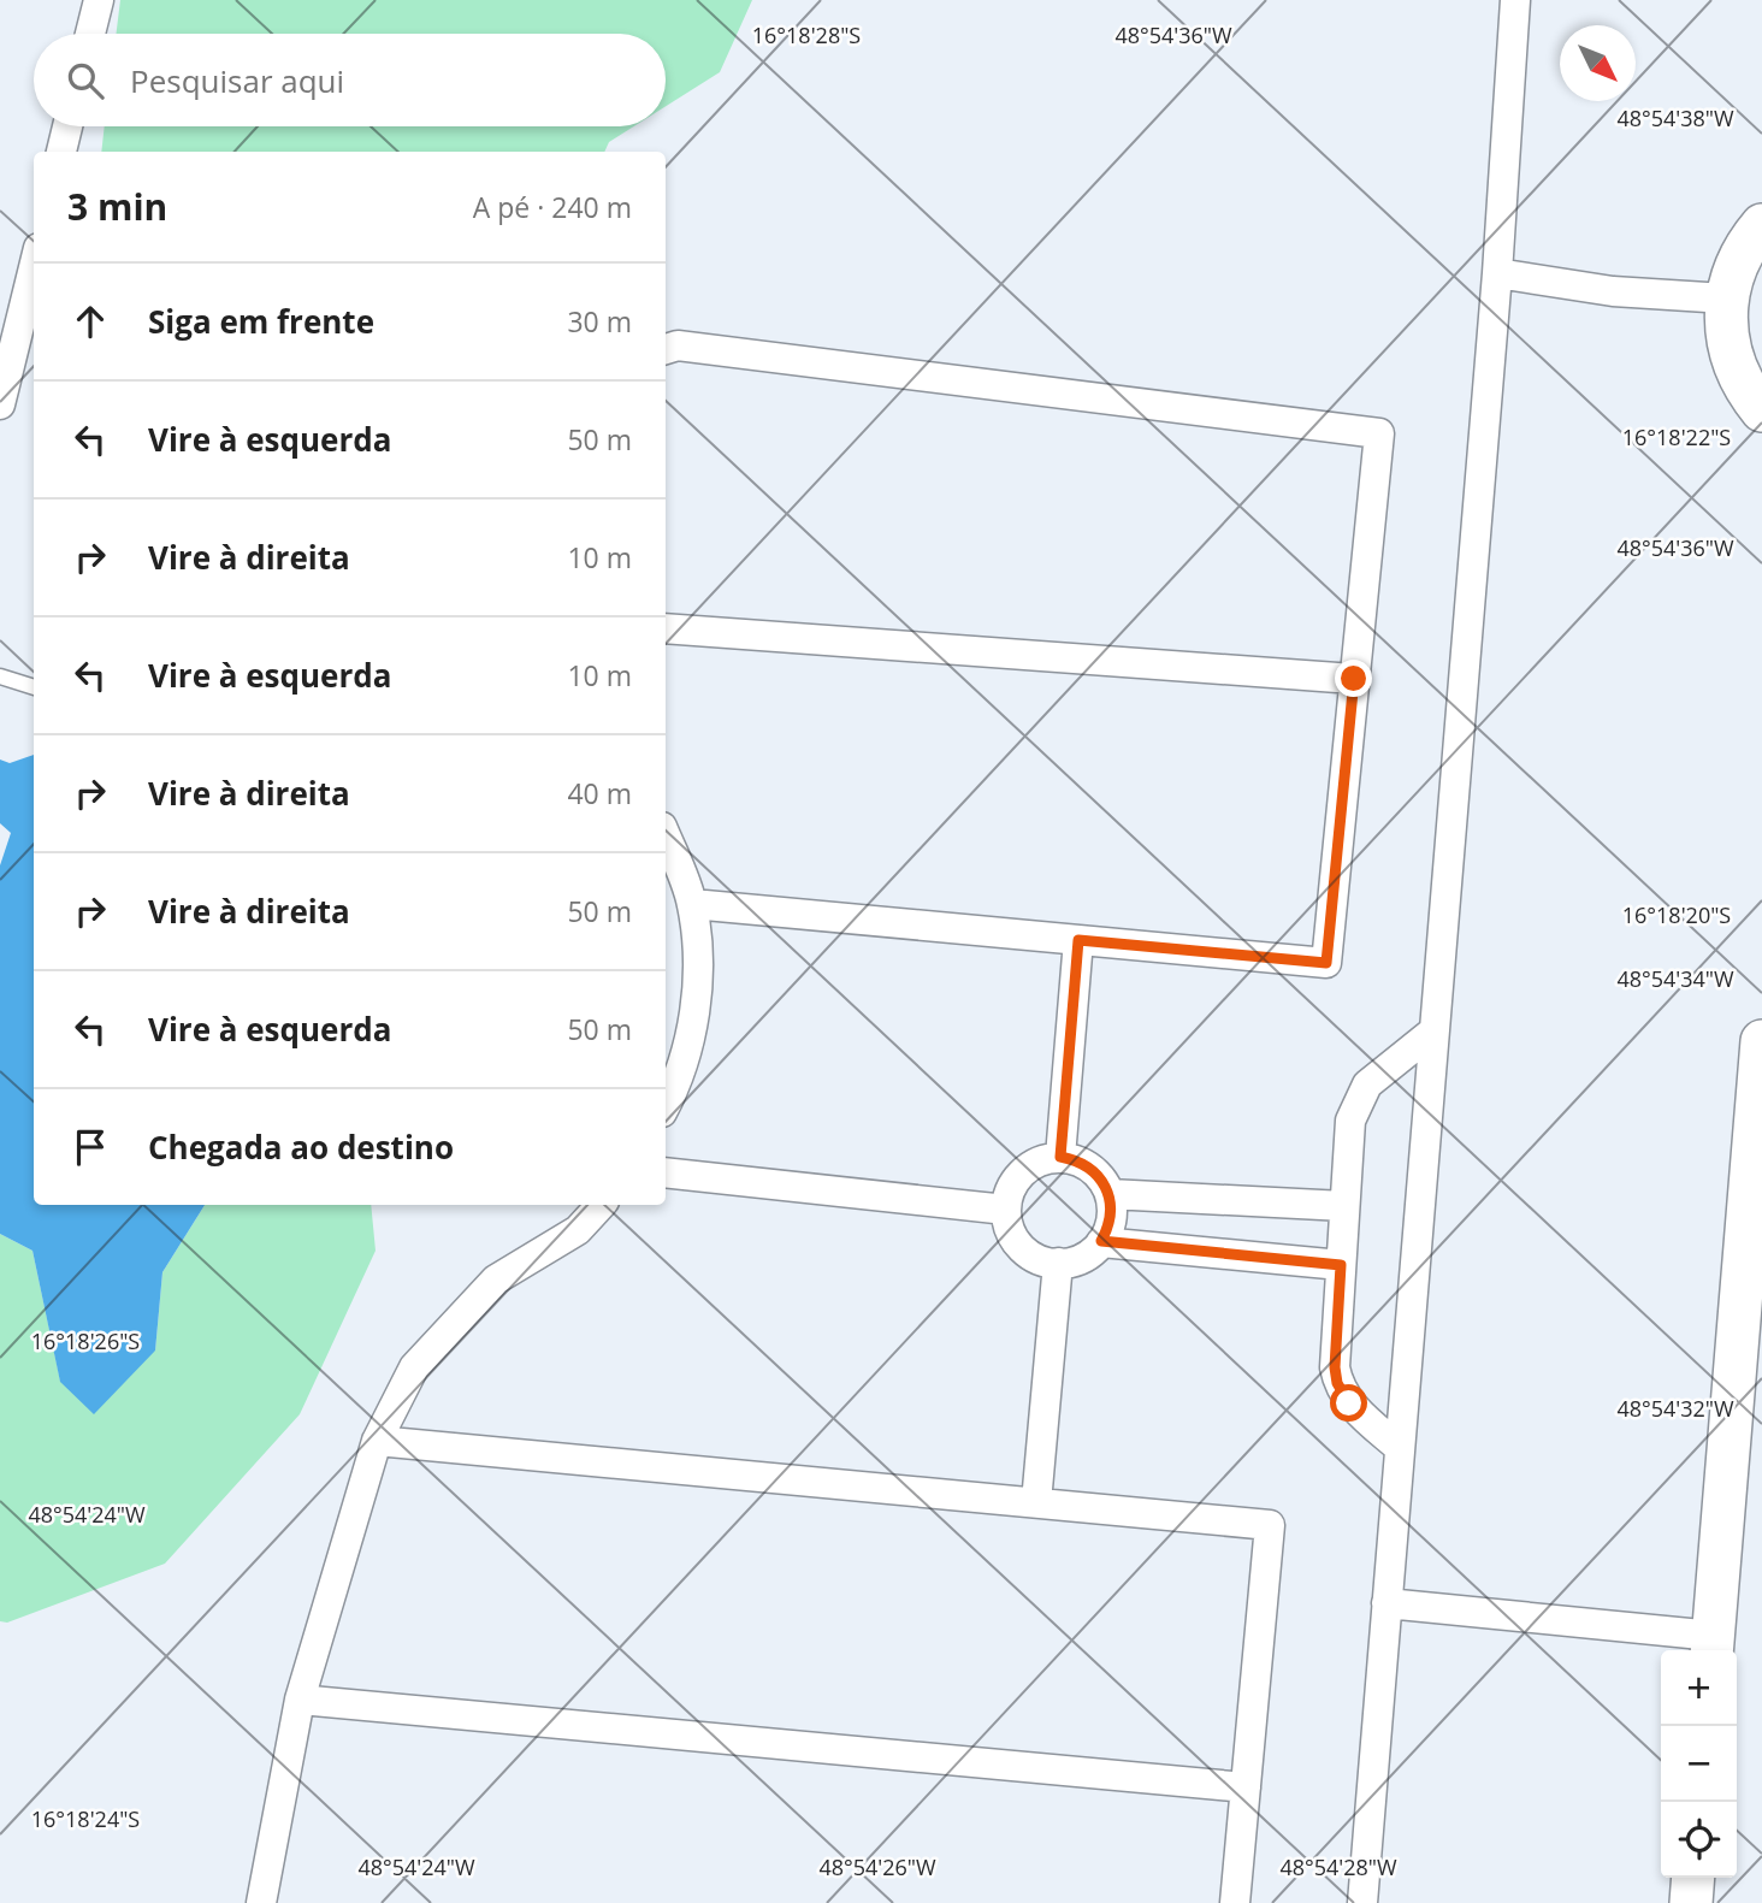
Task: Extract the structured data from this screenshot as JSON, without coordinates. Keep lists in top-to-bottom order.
{
  "north": "bottom right",
  "page": {
    "search": "Pesquisar aqui",
    "heading": ["3 min", "A pé · 240 m"],
    "list": [
      ["Siga em frente", "30 m"],
      ["Vire à esquerda", "50 m"],
      ["Vire à direita", "10 m"],
      ["Vire à esquerda", "10 m"],
      ["Vire à direita", "40 m"],
      ["Vire à direita", "50 m"],
      ["Vire à esquerda", "50 m"],
      "Chegada ao destino"
    ],
    "map_buttons": ["+", "−"]
  },
  "coordinates": [
    "48°54'36\"W",
    "16°18'28\"S",
    "48°54'38\"W",
    "16°18'22\"S",
    "16°18'20\"S",
    "48°54'34\"W",
    "16°18'26\"S",
    "48°54'32\"W",
    "48°54'24\"W",
    "16°18'24\"S",
    "48°54'26\"W",
    "48°54'28\"W"
  ]
}
